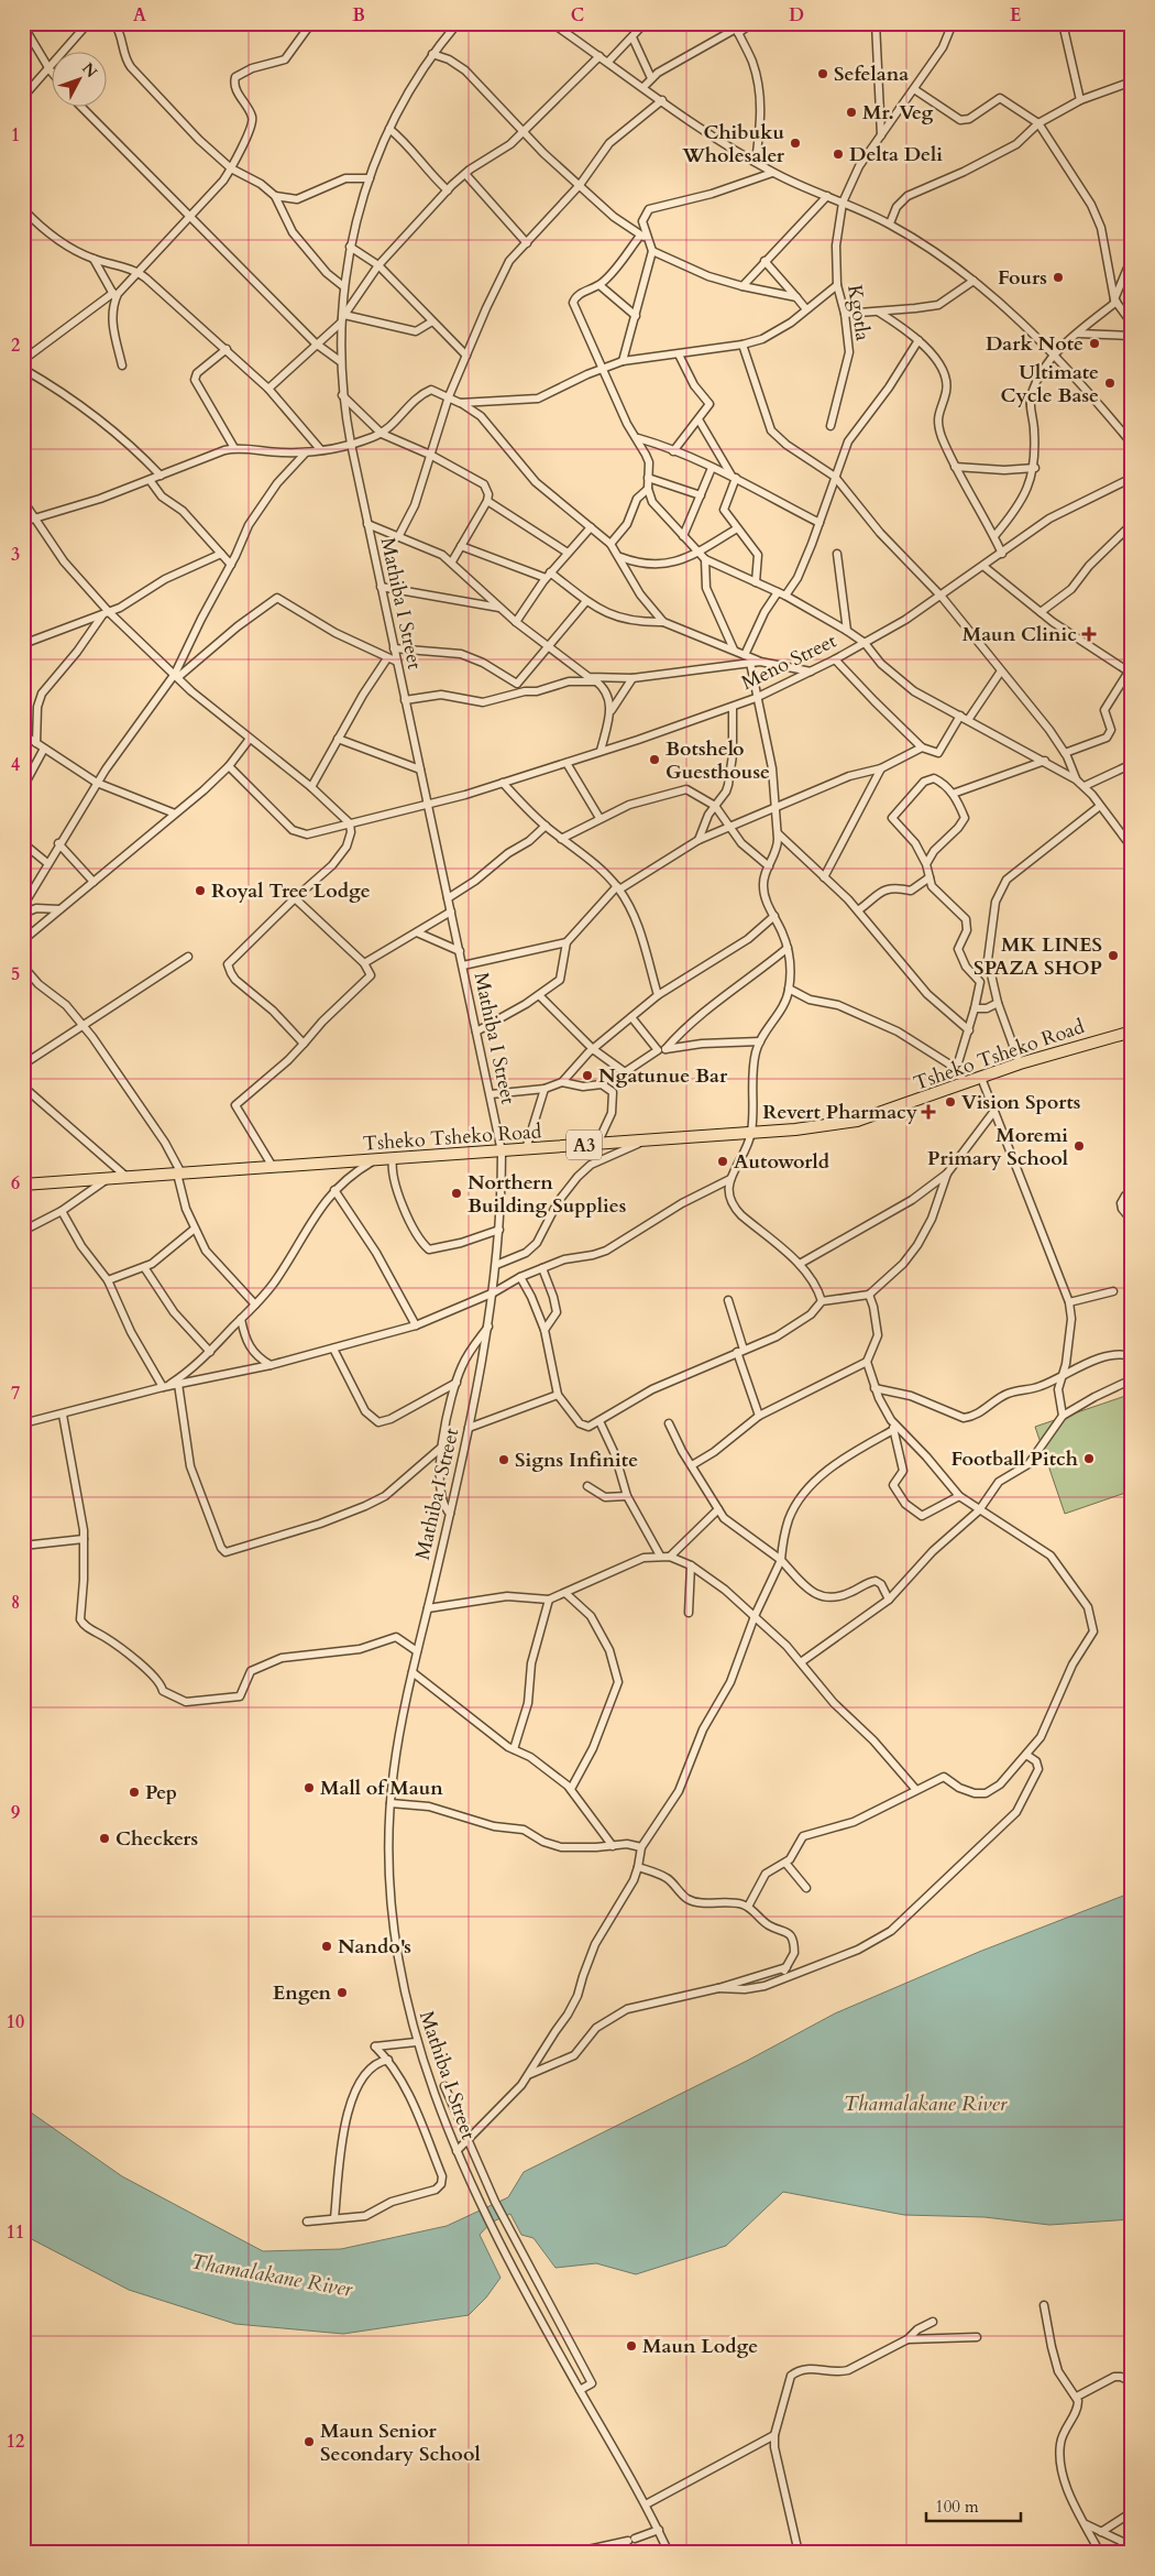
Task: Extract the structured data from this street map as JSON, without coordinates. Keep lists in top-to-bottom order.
{
  "streets": {
    "highway": ["Tsheko Tsheko Road", "A3"],
    "street": ["Kgotla", "Mathiba I Street", "Meno Street"]
  },
  "crossings": [
    ["Mathiba I Street", "Meno Street"],
    ["Mathiba I Street", "Tsheko Tsheko Road"]
  ],
  "water": ["Thamalakane River"],
  "places": {
    "other": [
      "Sefelana",
      "Mr. Veg",
      "Chibuku Wholesaler",
      "Delta Deli",
      "Fours",
      "Dark Note",
      "Ultimate Cycle Base",
      "Botshelo Guesthouse",
      "Royal Tree Lodge",
      "MK LINES SPAZA SHOP",
      "Ngatunue Bar",
      "Vision Sports",
      "Moremi Primary School",
      "Autoworld",
      "Northern Building Supplies",
      "Football Pitch",
      "Signs Infinite",
      "Mall of Maun",
      "Pep",
      "Checkers",
      "Nando's",
      "Engen",
      "Maun Lodge",
      "Maun Senior Secondary School"
    ],
    "health": ["Maun Clinic", "Revert Pharmacy"]
  },
  "scale_bar": "100 m",
  "north": "top right",
  "grid": {
    "columns": [
      "A",
      "B",
      "C",
      "D",
      "E"
    ],
    "rows": [
      "1",
      "2",
      "3",
      "4",
      "5",
      "6",
      "7",
      "8",
      "9",
      "10",
      "11",
      "12"
    ]
  }
}
